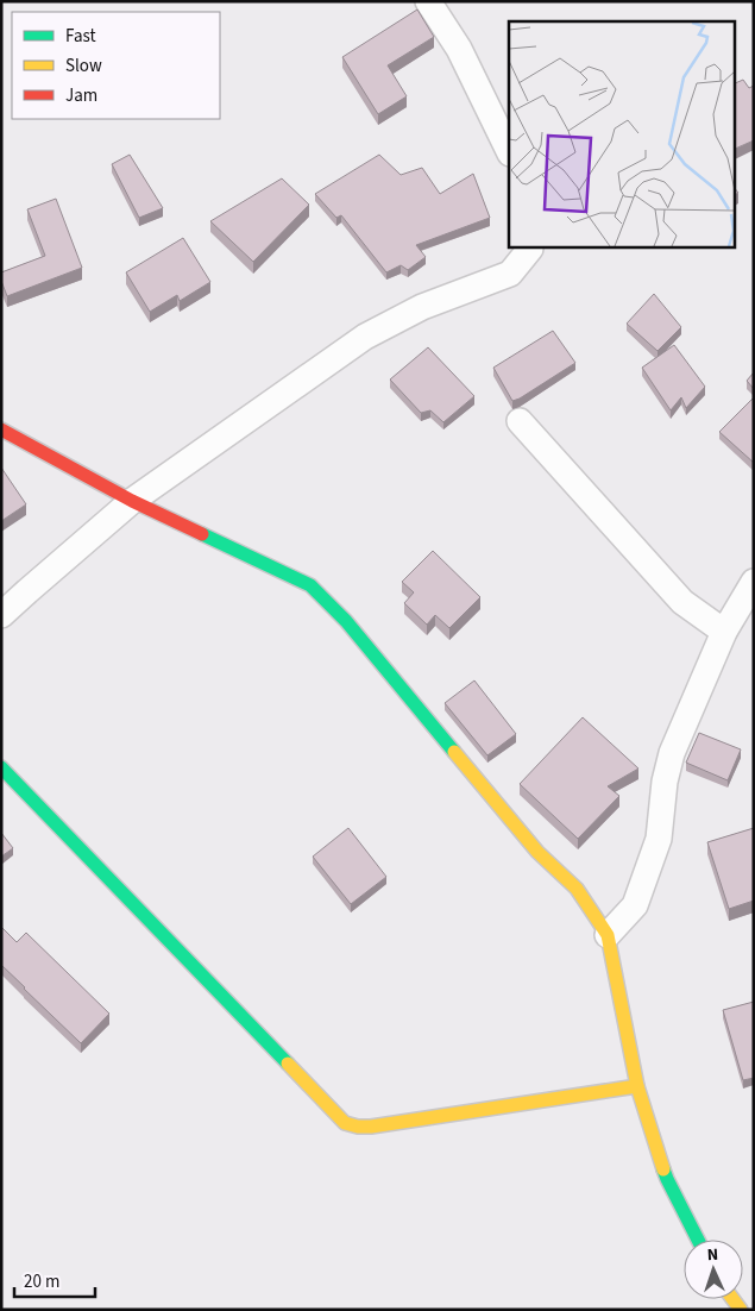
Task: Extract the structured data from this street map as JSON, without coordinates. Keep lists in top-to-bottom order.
{
  "legend": ["Fast", "Slow", "Jam"],
  "scale_bar": "20 m",
  "north": "top"
}
